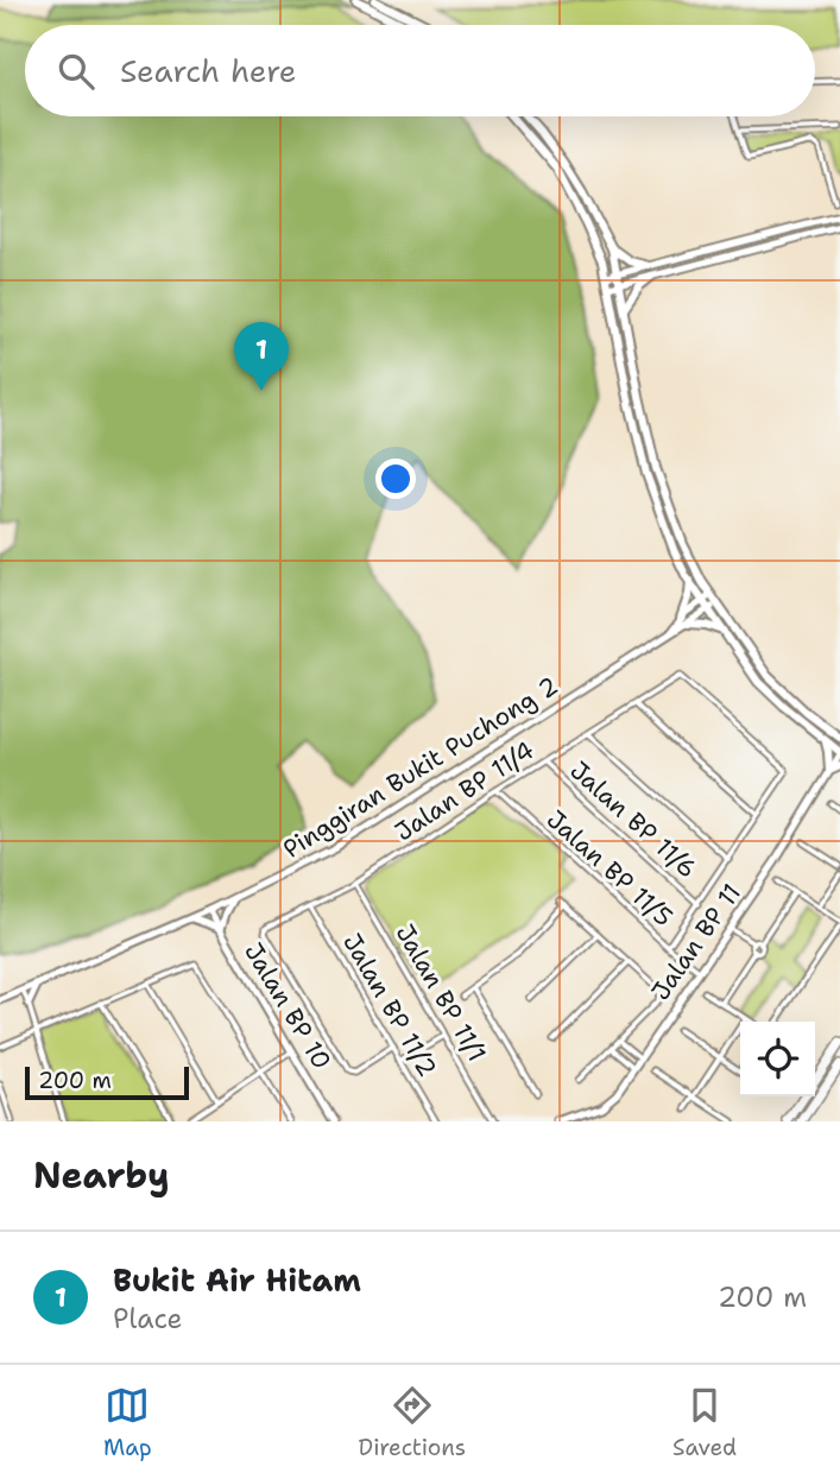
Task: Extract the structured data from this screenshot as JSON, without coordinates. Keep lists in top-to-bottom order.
{
  "streets": {
    "street": [
      "Pinggiran Bukit Puchong 2",
      "Jalan BP 11/4",
      "Jalan BP 11/6",
      "Jalan BP 11/5",
      "Jalan BP 11",
      "Jalan BP 11/1",
      "Jalan BP 11/2",
      "Jalan BP 10"
    ]
  },
  "crossings": [
    ["Pinggiran Bukit Puchong 2", "Jalan BP 10"],
    ["Jalan BP 11/4", "Jalan BP 11/6"],
    ["Jalan BP 11/4", "Jalan BP 11/5"],
    ["Jalan BP 11/4", "Jalan BP 11/1"],
    ["Jalan BP 11/4", "Jalan BP 11/2"],
    ["Jalan BP 11/5", "Jalan BP 11"]
  ],
  "scale_bar": "200 m",
  "page": {
    "search": "Search here",
    "pins": "1",
    "scale": "200 m",
    "heading": "Nearby",
    "list": [
      {
        "mark": "1",
        "name": "Bukit Air Hitam",
        "note": "Place",
        "value": "200 m"
      }
    ],
    "nav": ["Map", "Directions", "Saved"]
  }
}
